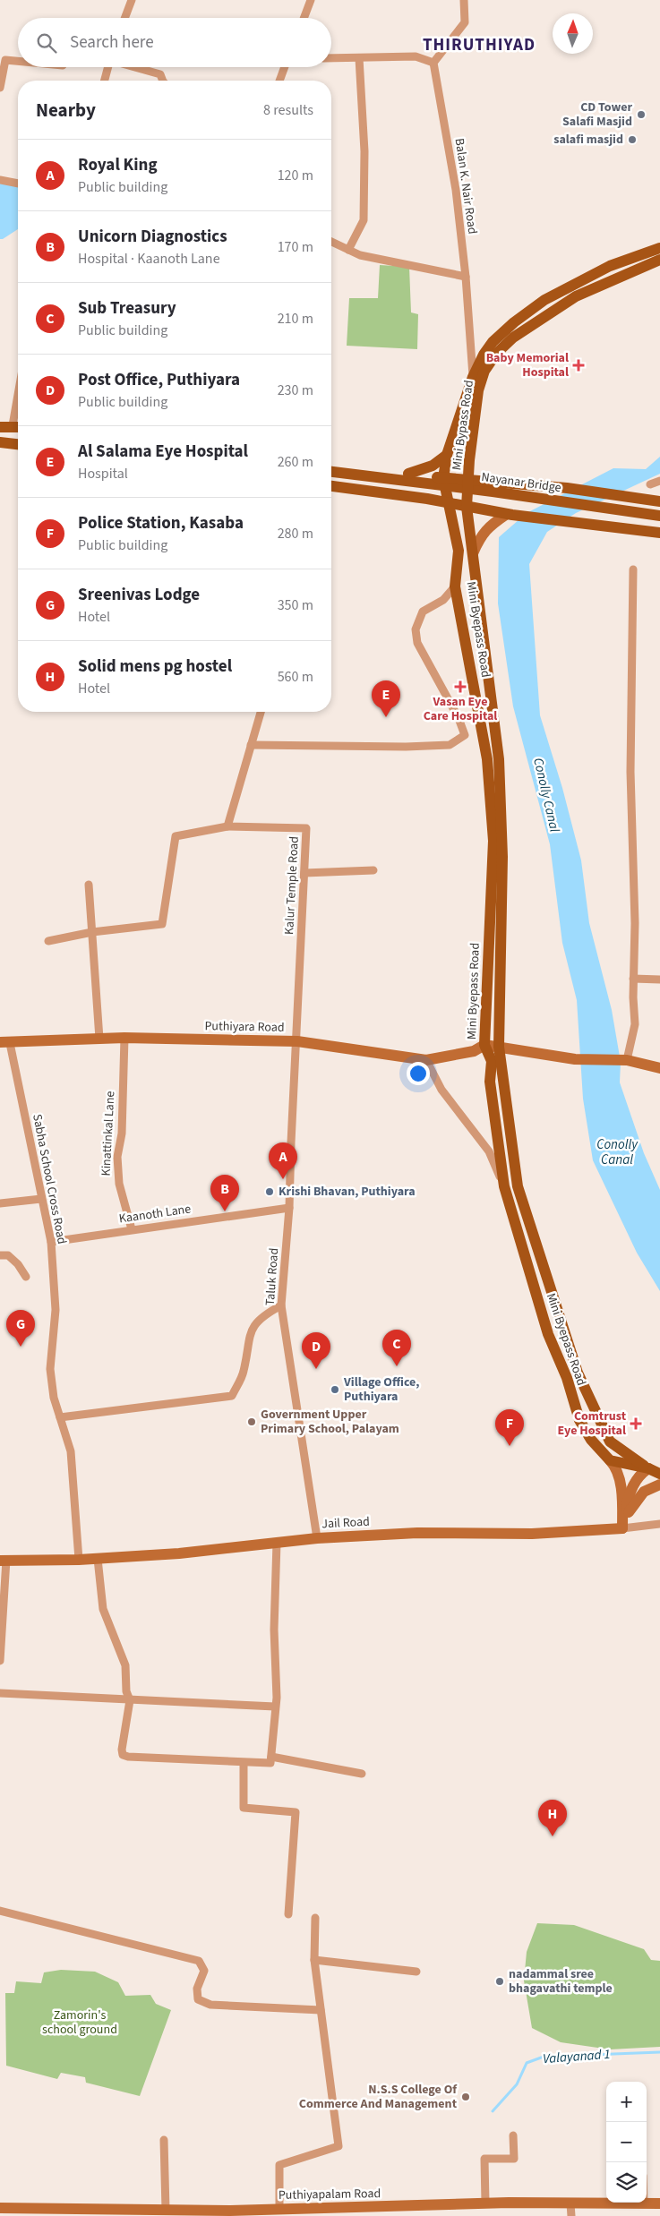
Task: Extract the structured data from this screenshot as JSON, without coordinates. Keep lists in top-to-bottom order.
{
  "streets": {
    "main road": ["Mini Bypass Road", "Nayanar Bridge", "Mini Byepass Road"],
    "street": [
      "Balan K. Nair Road",
      "Kalur Temple Road",
      "Puthiyara Road",
      "Kinattinkal Lane",
      "Sabha School Cross Road",
      "Kaanoth Lane",
      "Taluk Road",
      "Jail Road",
      "Puthiyapalam Road"
    ]
  },
  "crossings": [
    ["Balan K. Nair Road", "Mini Bypass Road"],
    ["Mini Bypass Road", "Mini Byepass Road"],
    ["Mini Byepass Road", "Puthiyara Road"],
    ["Kalur Temple Road", "Puthiyara Road"],
    ["Kalur Temple Road", "Taluk Road"],
    ["Puthiyara Road", "Kinattinkal Lane"],
    ["Puthiyara Road", "Sabha School Cross Road"],
    ["Puthiyara Road", "Taluk Road"],
    ["Kinattinkal Lane", "Kaanoth Lane"],
    ["Sabha School Cross Road", "Kaanoth Lane"],
    ["Sabha School Cross Road", "Jail Road"],
    ["Kaanoth Lane", "Taluk Road"],
    ["Taluk Road", "Jail Road"]
  ],
  "districts": ["THIRUTHIYAD"],
  "water": ["Conolly Canal", "Valayanad 1"],
  "parks": ["Zamorin's school ground"],
  "places": {
    "other": [
      "CD Tower Salafi Masjid",
      "salafi masjid",
      "Krishi Bhavan, Puthiyara",
      "Village Office, Puthiyara",
      "Government Upper Primary School, Palayam",
      "nadammal sree bhagavathi temple",
      "N.S.S College Of Commerce And Management"
    ],
    "health": ["Baby Memorial Hospital", "Vasan Eye Care Hospital", "Comtrust Eye Hospital"]
  },
  "north": "top",
  "page": {
    "search": "Search here",
    "heading": ["Nearby", "8 results"],
    "list": [
      {
        "mark": "A",
        "name": "Royal King",
        "note": "Public building",
        "value": "120 m"
      },
      {
        "mark": "B",
        "name": "Unicorn Diagnostics",
        "note": "Hospital · Kaanoth Lane",
        "value": "170 m"
      },
      {
        "mark": "C",
        "name": "Sub Treasury",
        "note": "Public building",
        "value": "210 m"
      },
      {
        "mark": "D",
        "name": "Post Office, Puthiyara",
        "note": "Public building",
        "value": "230 m"
      },
      {
        "mark": "E",
        "name": "Al Salama Eye Hospital",
        "note": "Hospital",
        "value": "260 m"
      },
      {
        "mark": "F",
        "name": "Police Station, Kasaba",
        "note": "Public building",
        "value": "280 m"
      },
      {
        "mark": "G",
        "name": "Sreenivas Lodge",
        "note": "Hotel",
        "value": "350 m"
      },
      {
        "mark": "H",
        "name": "Solid mens pg hostel",
        "note": "Hotel",
        "value": "560 m"
      }
    ],
    "pins": [
      "E",
      "A",
      "B",
      "G",
      "C",
      "D",
      "F",
      "H"
    ],
    "map_buttons": ["+", "−"]
  }
}
